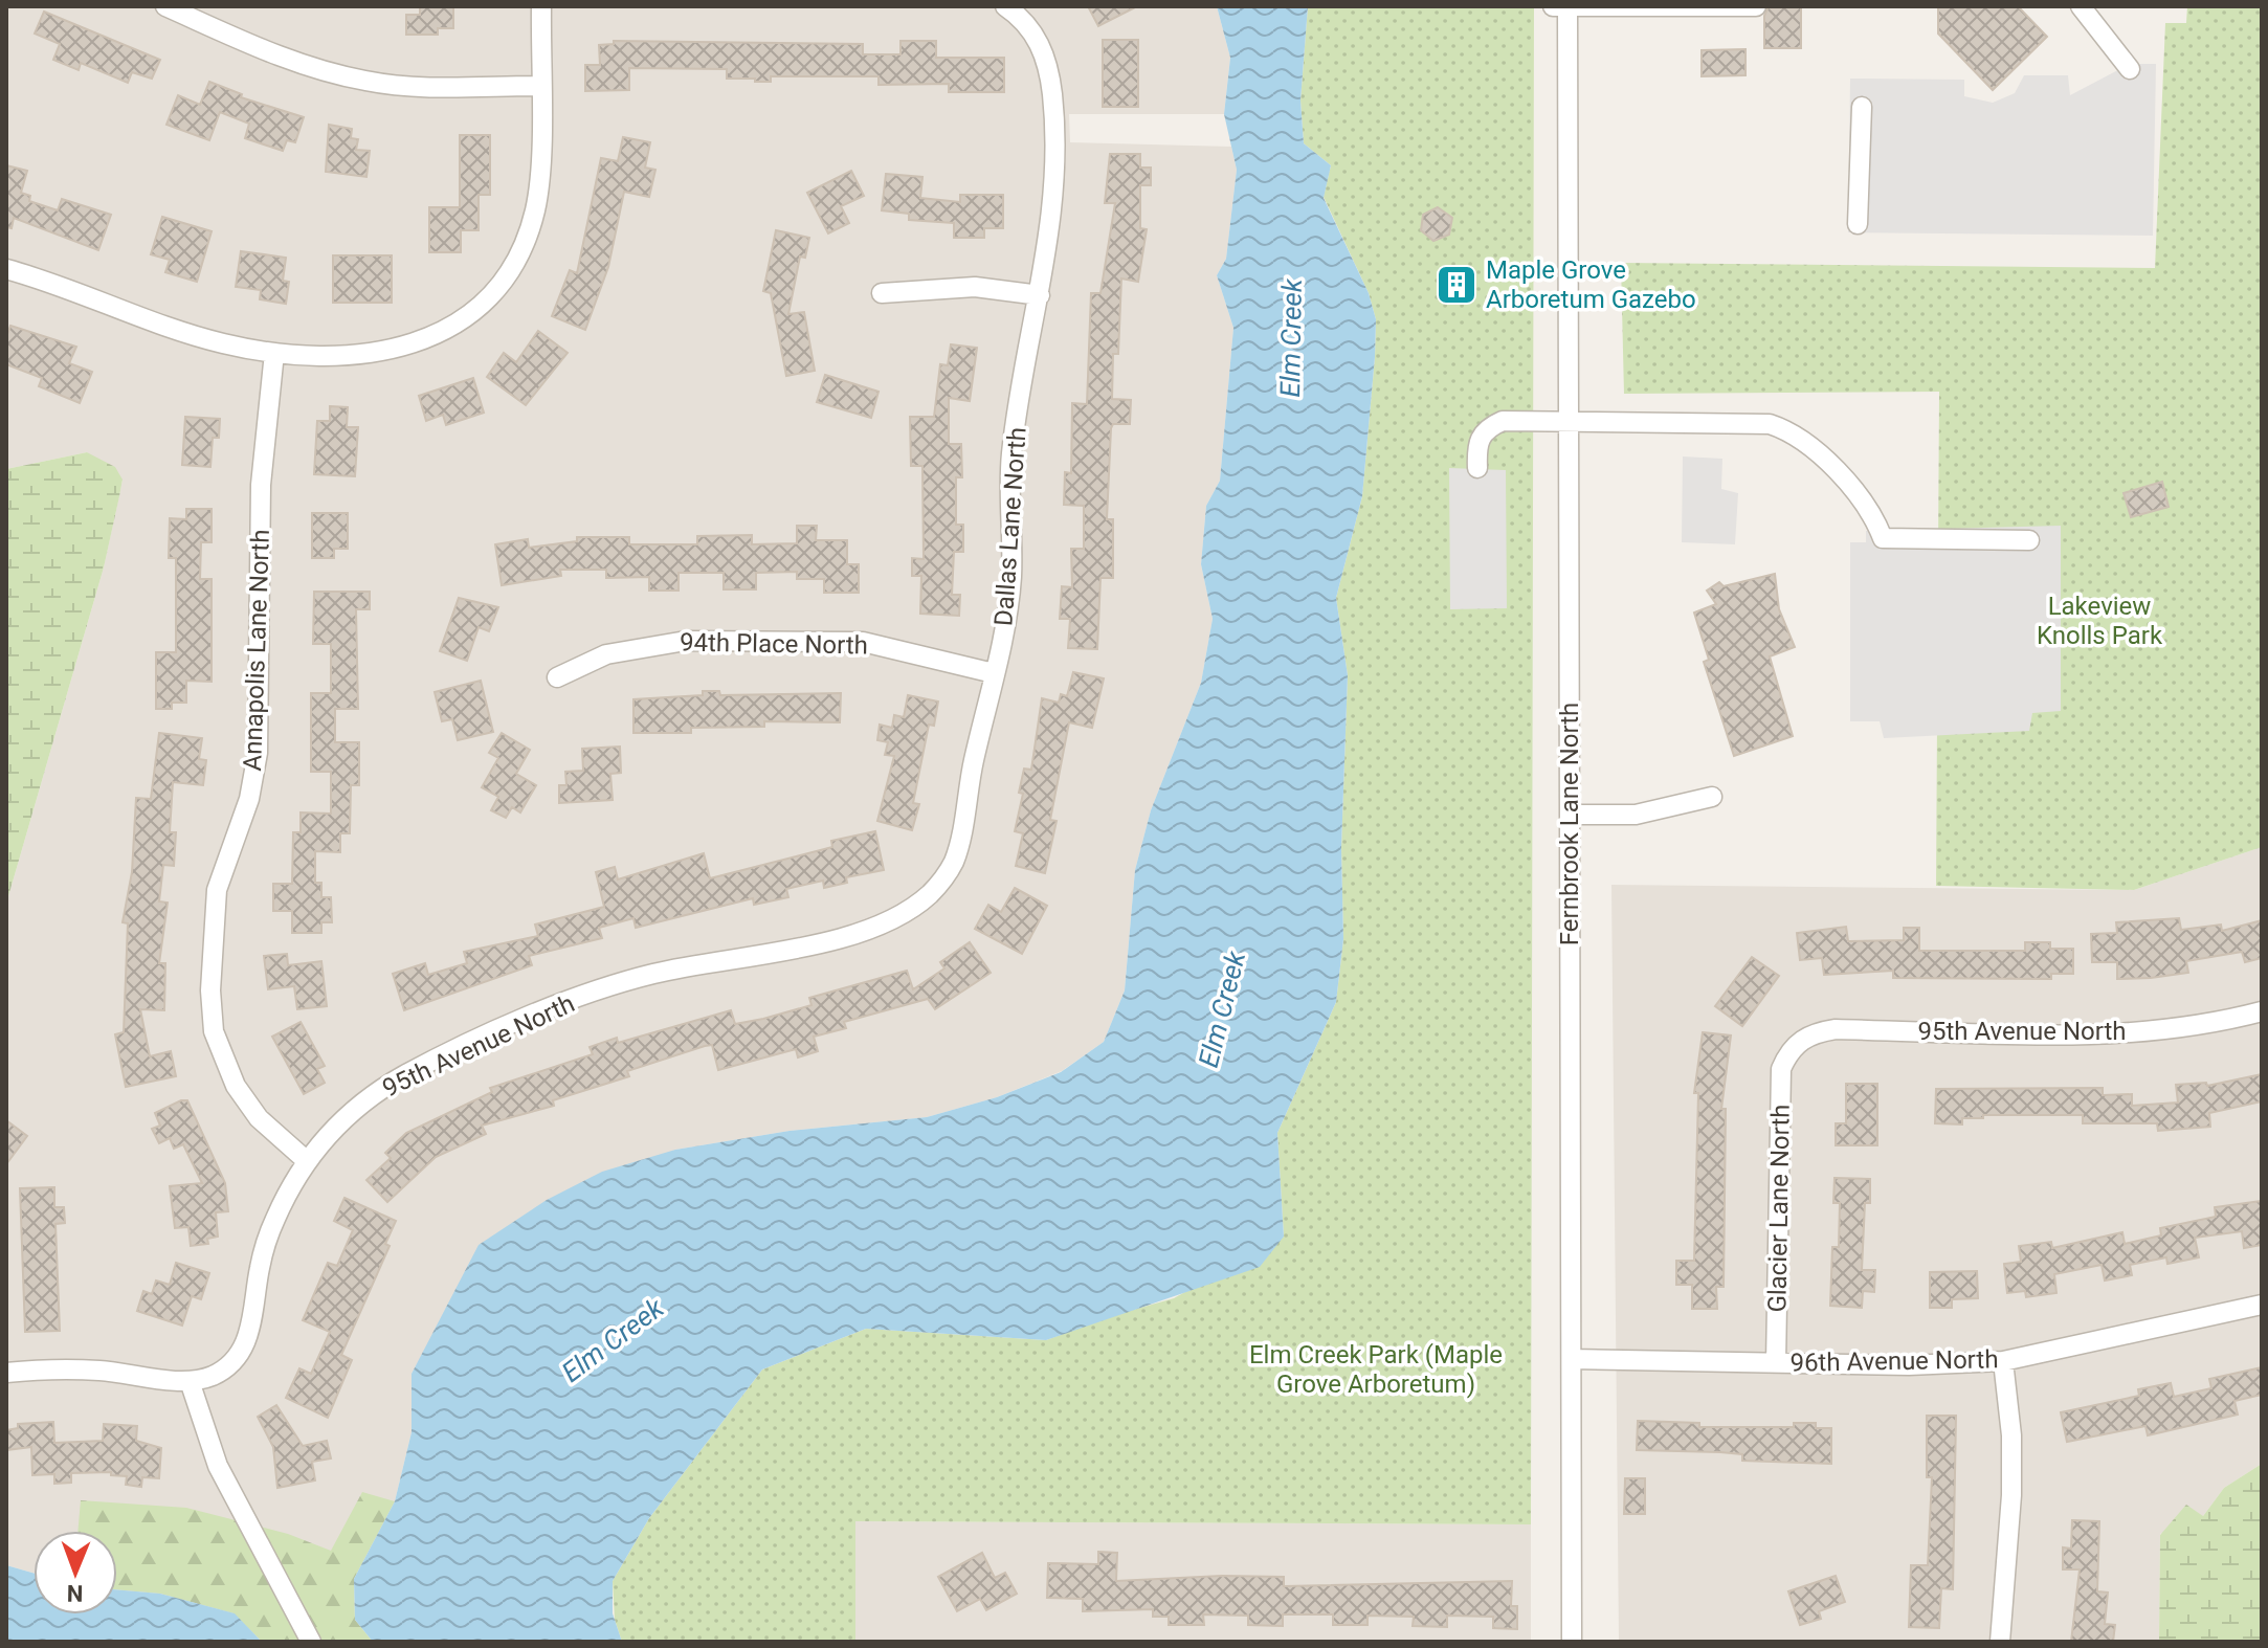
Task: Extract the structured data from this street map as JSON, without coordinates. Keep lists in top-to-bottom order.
{
  "streets": {
    "street": [
      "Dallas Lane North",
      "94th Place North",
      "Annapolis Lane North",
      "Fernbrook Lane North",
      "95th Avenue North",
      "Glacier Lane North",
      "96th Avenue North"
    ]
  },
  "crossings": [
    ["Dallas Lane North", "94th Place North"],
    ["Dallas Lane North", "95th Avenue North"],
    ["Annapolis Lane North", "95th Avenue North"],
    ["Fernbrook Lane North", "96th Avenue North"],
    ["95th Avenue North", "Glacier Lane North"],
    ["Glacier Lane North", "96th Avenue North"]
  ],
  "water": ["Elm Creek"],
  "parks": ["Lakeview Knolls Park", "Elm Creek Park (Maple Grove Arboretum)"],
  "places": {
    "building": ["Maple Grove Arboretum Gazebo"]
  },
  "north": "bottom"
}
